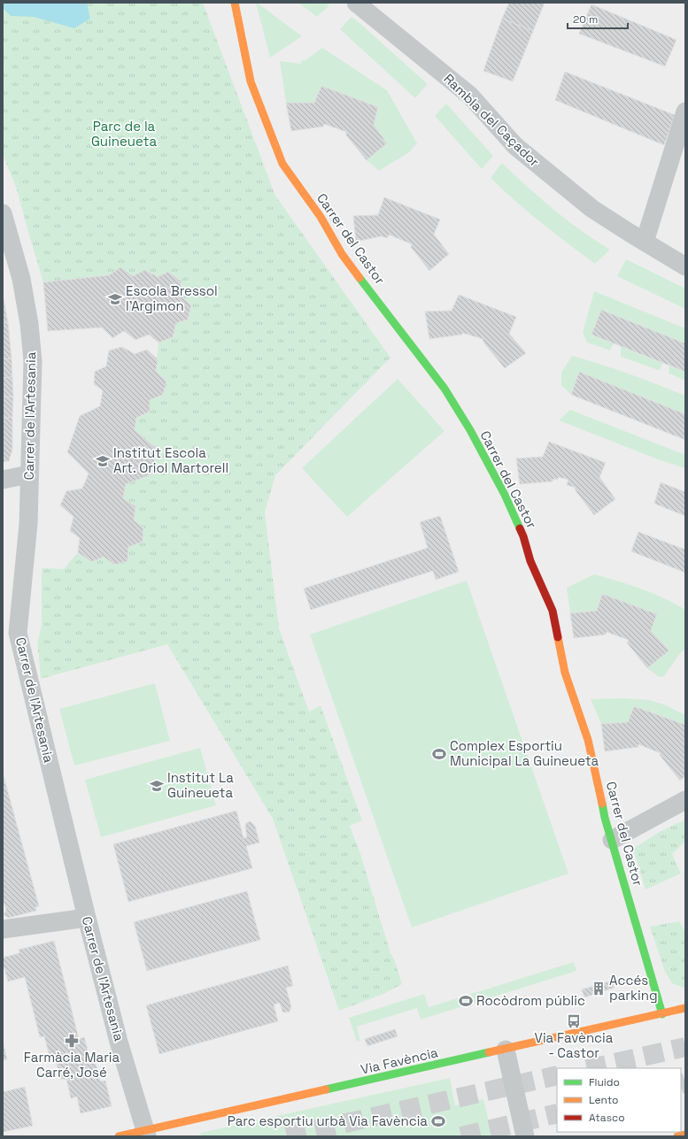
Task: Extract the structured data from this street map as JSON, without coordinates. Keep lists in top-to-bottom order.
{
  "streets": {
    "street": [
      "Rambla del Caçador",
      "Carrer del Castor",
      "Carrer de l'Artesania",
      "Via Favència"
    ]
  },
  "crossings": [
    ["Carrer del Castor", "Via Favència"],
    ["Carrer de l'Artesania", "Via Favència"]
  ],
  "parks": ["Parc de la Guineueta"],
  "places": {
    "school or university": ["Escola Bressol l'Argimon", "Institut Escola Art. Oriol Martorell", "Institut La Guineueta"],
    "sports": ["Complex Esportiu Municipal La Guineueta", "Rocòdrom públic", "Parc esportiu urbà Via Favència"],
    "building": ["Accés parking"],
    "bus stop": ["Via Favència - Castor"],
    "pharmacy": ["Farmàcia Maria Carré, José"]
  },
  "legend": ["Fluido", "Lento", "Atasco"],
  "scale_bar": "20 m"
}
